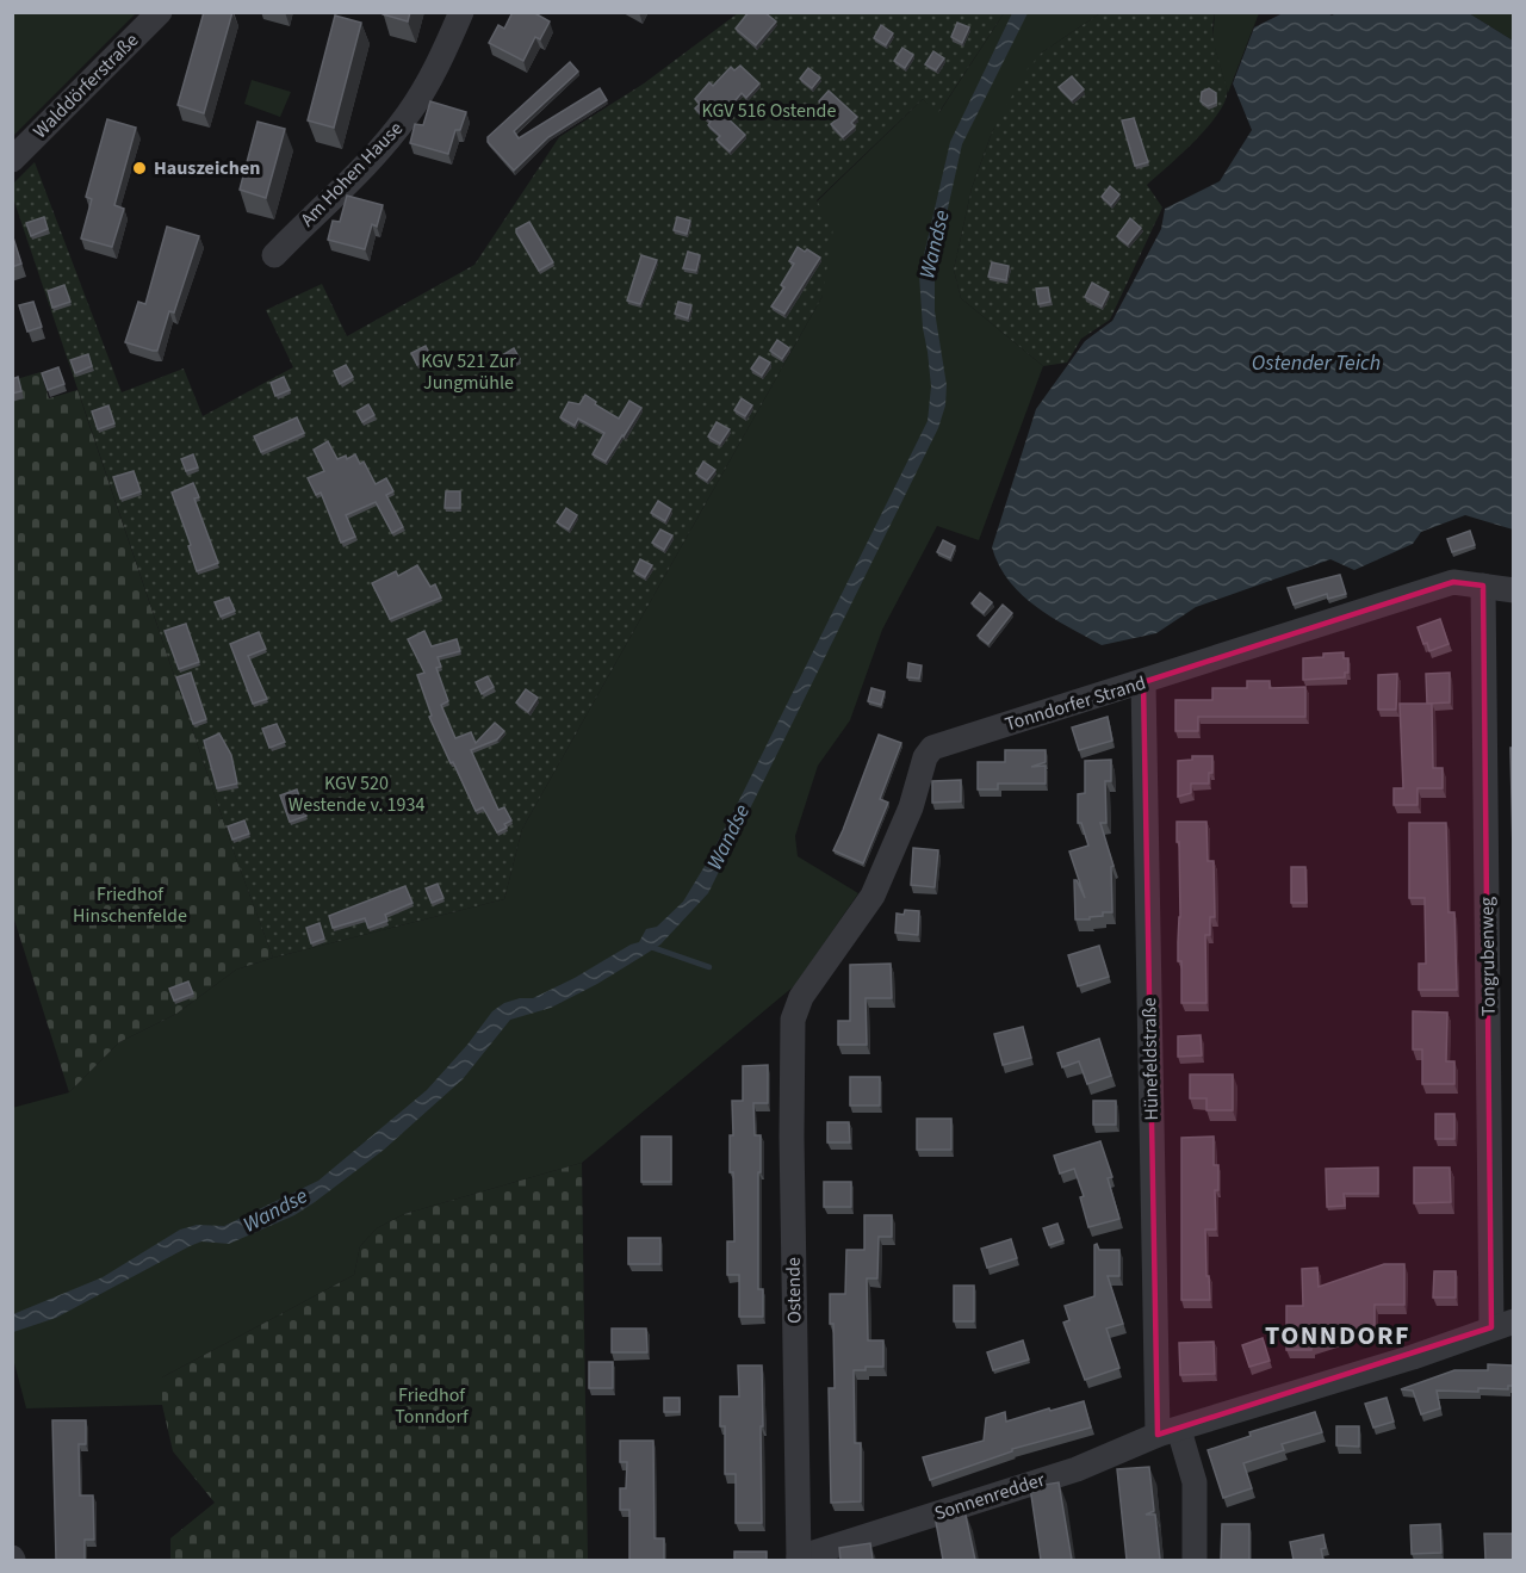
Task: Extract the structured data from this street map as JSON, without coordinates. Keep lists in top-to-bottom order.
{
  "streets": {
    "street": [
      "Walddörferstraße",
      "Am Hohen Hause",
      "Tonndorfer Strand",
      "Tongrubenweg",
      "Hünefeldstraße",
      "Ostende",
      "Sonnenredder"
    ]
  },
  "crossings": [
    ["Tonndorfer Strand", "Tongrubenweg"],
    ["Tonndorfer Strand", "Hünefeldstraße"],
    ["Tonndorfer Strand", "Ostende"],
    ["Tongrubenweg", "Sonnenredder"],
    ["Hünefeldstraße", "Sonnenredder"],
    ["Ostende", "Sonnenredder"]
  ],
  "districts": ["TONNDORF"],
  "water": ["Wandse", "Ostender Teich"],
  "parks": [
    "KGV 516 Ostende",
    "KGV 521 Zur Jungmühle",
    "KGV 520 Westende v. 1934",
    "Friedhof Hinschenfelde",
    "Friedhof Tonndorf"
  ],
  "places": ["Hauszeichen"]
}
